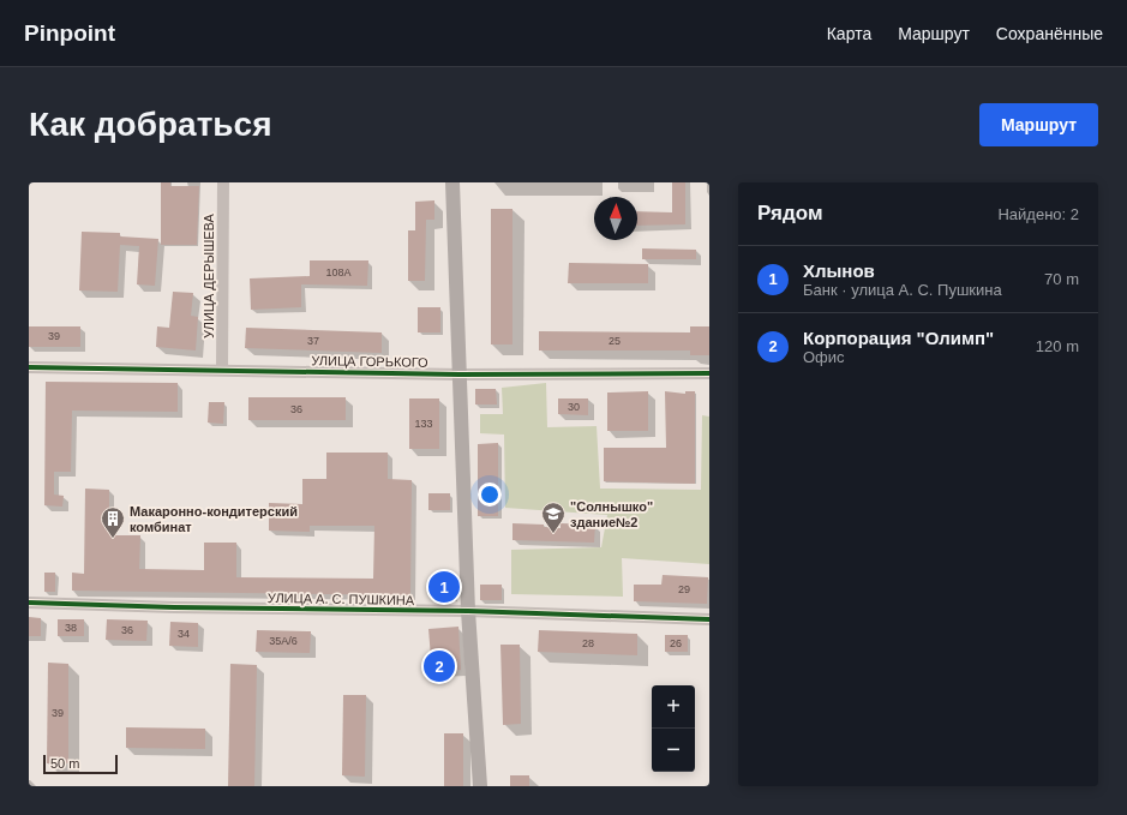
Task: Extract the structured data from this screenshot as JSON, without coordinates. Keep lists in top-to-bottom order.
{
  "streets": {
    "street": ["УЛИЦА ДЕРЫШЕВА", "УЛИЦА ГОРЬКОГО", "УЛИЦА А. С. ПУШКИНА"]
  },
  "crossings": [
    ["УЛИЦА ДЕРЫШЕВА", "УЛИЦА ГОРЬКОГО"]
  ],
  "places": {
    "school or university": ["\"Солнышко\" здание№2"],
    "building": ["Макаронно-кондитерский комбинат"]
  },
  "house_numbers": [
    "108А",
    "39",
    "37",
    "25",
    "30",
    "36",
    "133",
    "29",
    "38",
    "36",
    "34",
    "35А/6",
    "28",
    "26",
    "39"
  ],
  "scale_bar": "50 m",
  "north": "top",
  "page": {
    "header": "Pinpoint",
    "nav": ["Карта", "Маршрут", "Сохранённые"],
    "buttons": "Маршрут",
    "title": "Как добраться",
    "heading": ["Рядом", "Найдено: 2"],
    "list": [
      {
        "mark": "1",
        "name": "Хлынов",
        "note": "Банк · улица А. С. Пушкина",
        "value": "70 m"
      },
      {
        "mark": "2",
        "name": "Корпорация \"Олимп\"",
        "note": "Офис",
        "value": "120 m"
      }
    ],
    "pins": ["1", "2"],
    "map_buttons": ["+", "−"],
    "scale": "50 m"
  }
}
